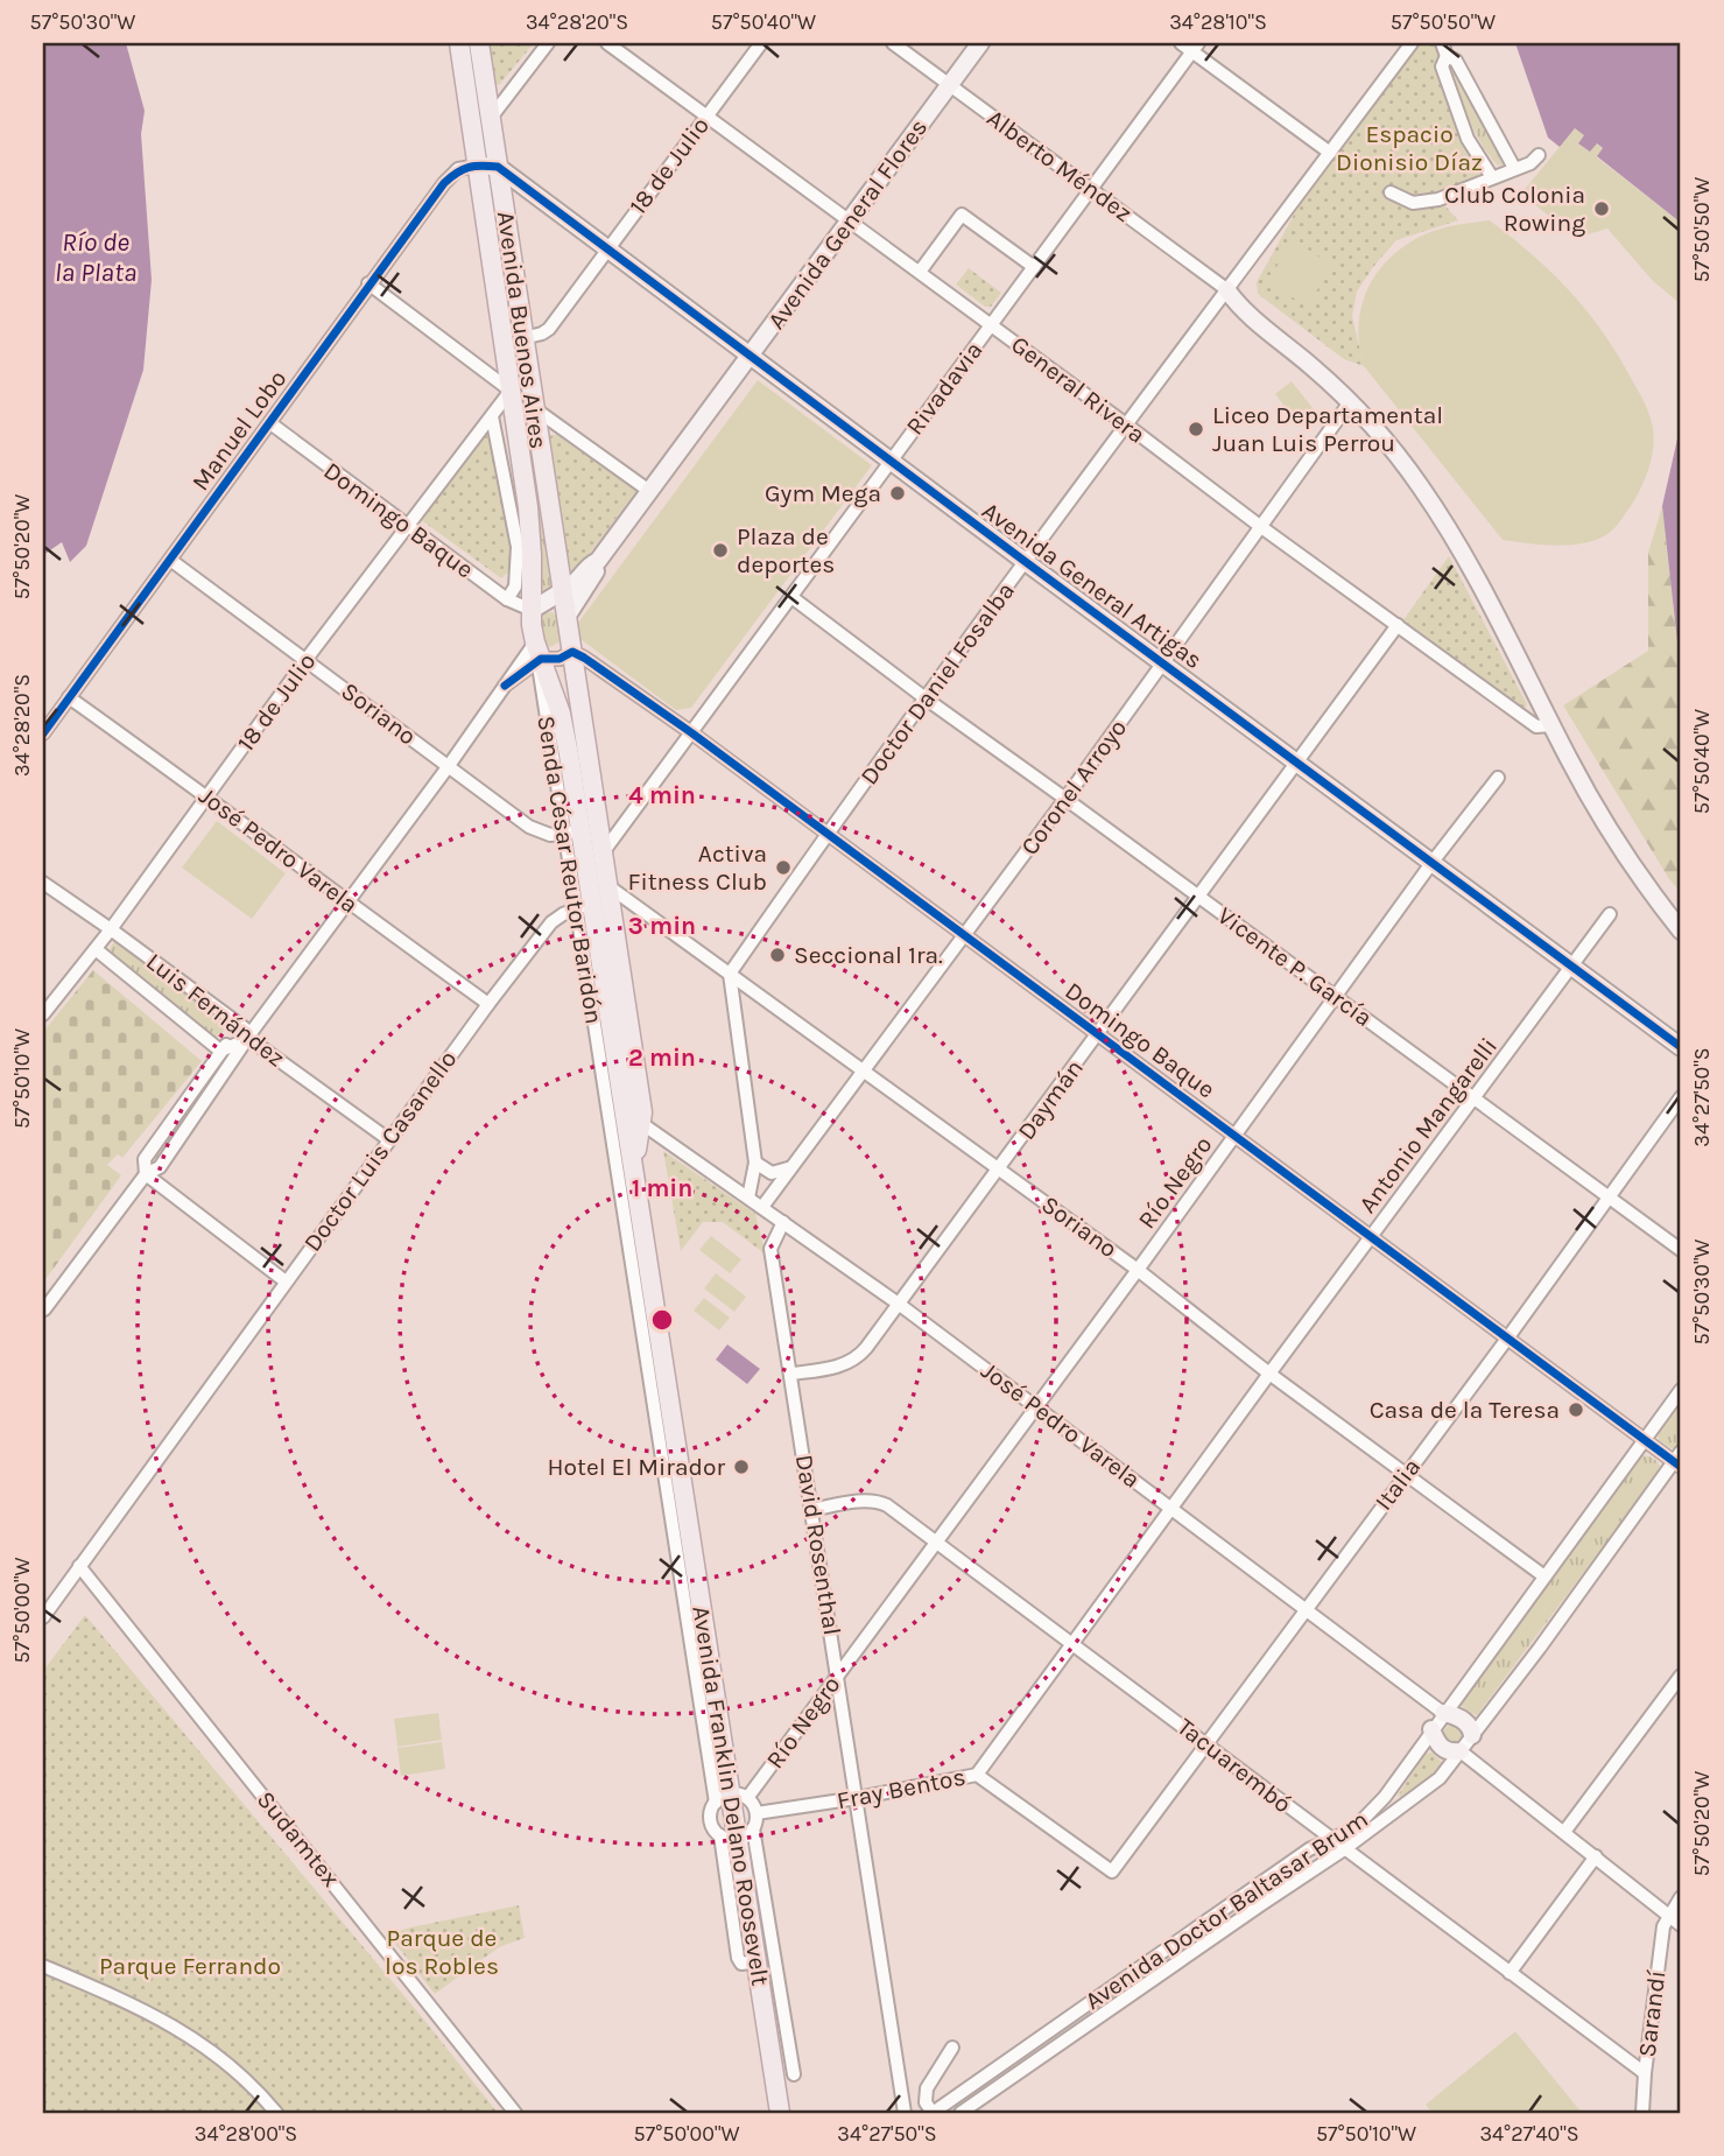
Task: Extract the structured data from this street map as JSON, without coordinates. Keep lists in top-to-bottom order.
{
  "streets": {
    "main road": ["Avenida Buenos Aires", "Avenida Franklin Delano Roosevelt"],
    "street": [
      "18 de Julio",
      "Alberto Méndez",
      "Avenida General Flores",
      "Rivadavia",
      "General Rivera",
      "Manuel Lobo",
      "Domingo Baque",
      "Avenida General Artigas",
      "Doctor Daniel Fosalba",
      "Soriano",
      "Coronel Arroyo",
      "José Pedro Varela",
      "Vicente P. García",
      "Luis Fernández",
      "Daymán",
      "Antonio Mangarelli",
      "Doctor Luis Casanello",
      "Río Negro",
      "Italia",
      "David Rosenthal",
      "Tacuarembó",
      "Fray Bentos",
      "Sudamtex",
      "Avenida Doctor Baltasar Brum",
      "Sarandí"
    ]
  },
  "crossings": [
    ["18 de Julio", "Avenida Buenos Aires"],
    ["18 de Julio", "General Rivera"],
    ["18 de Julio", "Domingo Baque"],
    ["18 de Julio", "Avenida General Artigas"],
    ["18 de Julio", "Soriano"],
    ["18 de Julio", "José Pedro Varela"],
    ["18 de Julio", "Luis Fernández"],
    ["Alberto Méndez", "Avenida General Flores"],
    ["Alberto Méndez", "Rivadavia"],
    ["Alberto Méndez", "Doctor Daniel Fosalba"],
    ["Avenida General Flores", "Avenida Buenos Aires"],
    ["Avenida General Flores", "General Rivera"],
    ["Avenida General Flores", "Domingo Baque"],
    ["Avenida General Flores", "Avenida General Artigas"],
    ["Avenida Buenos Aires", "Manuel Lobo"],
    ["Avenida Buenos Aires", "Domingo Baque"],
    ["Avenida Buenos Aires", "Avenida General Artigas"],
    ["Rivadavia", "General Rivera"],
    ["Rivadavia", "Domingo Baque"],
    ["Rivadavia", "Avenida General Artigas"],
    ["Rivadavia", "Vicente P. García"],
    ["General Rivera", "Doctor Daniel Fosalba"],
    ["General Rivera", "Coronel Arroyo"],
    ["General Rivera", "Daymán"],
    ["Manuel Lobo", "Domingo Baque"],
    ["Manuel Lobo", "Avenida General Artigas"],
    ["Manuel Lobo", "Soriano"],
    ["Manuel Lobo", "José Pedro Varela"],
    ["Domingo Baque", "Doctor Daniel Fosalba"],
    ["Domingo Baque", "Coronel Arroyo"],
    ["Domingo Baque", "Daymán"],
    ["Domingo Baque", "Antonio Mangarelli"],
    ["Domingo Baque", "Río Negro"],
    ["Domingo Baque", "Italia"],
    ["Domingo Baque", "Avenida Doctor Baltasar Brum"],
    ["Avenida General Artigas", "Doctor Daniel Fosalba"],
    ["Avenida General Artigas", "Coronel Arroyo"],
    ["Avenida General Artigas", "Daymán"],
    ["Avenida General Artigas", "Antonio Mangarelli"],
    ["Avenida General Artigas", "Río Negro"],
    ["Doctor Daniel Fosalba", "Soriano"],
    ["Doctor Daniel Fosalba", "Vicente P. García"],
    ["Soriano", "Coronel Arroyo"],
    ["Soriano", "Daymán"],
    ["Soriano", "Antonio Mangarelli"],
    ["Soriano", "Río Negro"],
    ["Soriano", "Italia"],
    ["Soriano", "Avenida Doctor Baltasar Brum"],
    ["Coronel Arroyo", "José Pedro Varela"],
    ["Coronel Arroyo", "Vicente P. García"],
    ["José Pedro Varela", "Daymán"],
    ["José Pedro Varela", "Antonio Mangarelli"],
    ["José Pedro Varela", "Doctor Luis Casanello"],
    ["José Pedro Varela", "Río Negro"],
    ["José Pedro Varela", "Italia"],
    ["José Pedro Varela", "David Rosenthal"],
    ["José Pedro Varela", "Avenida Franklin Delano Roosevelt"],
    ["José Pedro Varela", "Avenida Doctor Baltasar Brum"],
    ["Vicente P. García", "Daymán"],
    ["Vicente P. García", "Antonio Mangarelli"],
    ["Vicente P. García", "Río Negro"],
    ["Vicente P. García", "Italia"],
    ["Luis Fernández", "Doctor Luis Casanello"],
    ["Daymán", "David Rosenthal"],
    ["Antonio Mangarelli", "Tacuarembó"],
    ["Antonio Mangarelli", "Fray Bentos"],
    ["Doctor Luis Casanello", "Sudamtex"],
    ["Río Negro", "David Rosenthal"],
    ["Río Negro", "Tacuarembó"],
    ["Río Negro", "Avenida Franklin Delano Roosevelt"],
    ["Italia", "Tacuarembó"],
    ["Italia", "Fray Bentos"],
    ["David Rosenthal", "Tacuarembó"],
    ["David Rosenthal", "Fray Bentos"],
    ["Tacuarembó", "Avenida Doctor Baltasar Brum"],
    ["Tacuarembó", "Sarandí"]
  ],
  "water": ["Río de la Plata"],
  "parks": ["Espacio Dionisio Díaz", "Parque de los Robles", "Parque Ferrando"],
  "places": [
    "Club Colonia Rowing",
    "Liceo Departamental Juan Luis Perrou",
    "Gym Mega",
    "Plaza de deportes",
    "Activa Fitness Club",
    "Seccional 1ra.",
    "Casa de la Teresa",
    "Hotel El Mirador"
  ],
  "coordinates": [
    "57°50'30\"W",
    "34°28'20\"S",
    "57°50'40\"W",
    "34°28'10\"S",
    "57°50'50\"W",
    "57°50'20\"W",
    "57°50'10\"W",
    "34°27'50\"S",
    "57°50'00\"W",
    "34°28'00\"S",
    "34°27'40\"S"
  ],
  "rings": [
    "4 min",
    "3 min",
    "2 min",
    "1 min"
  ]
}
